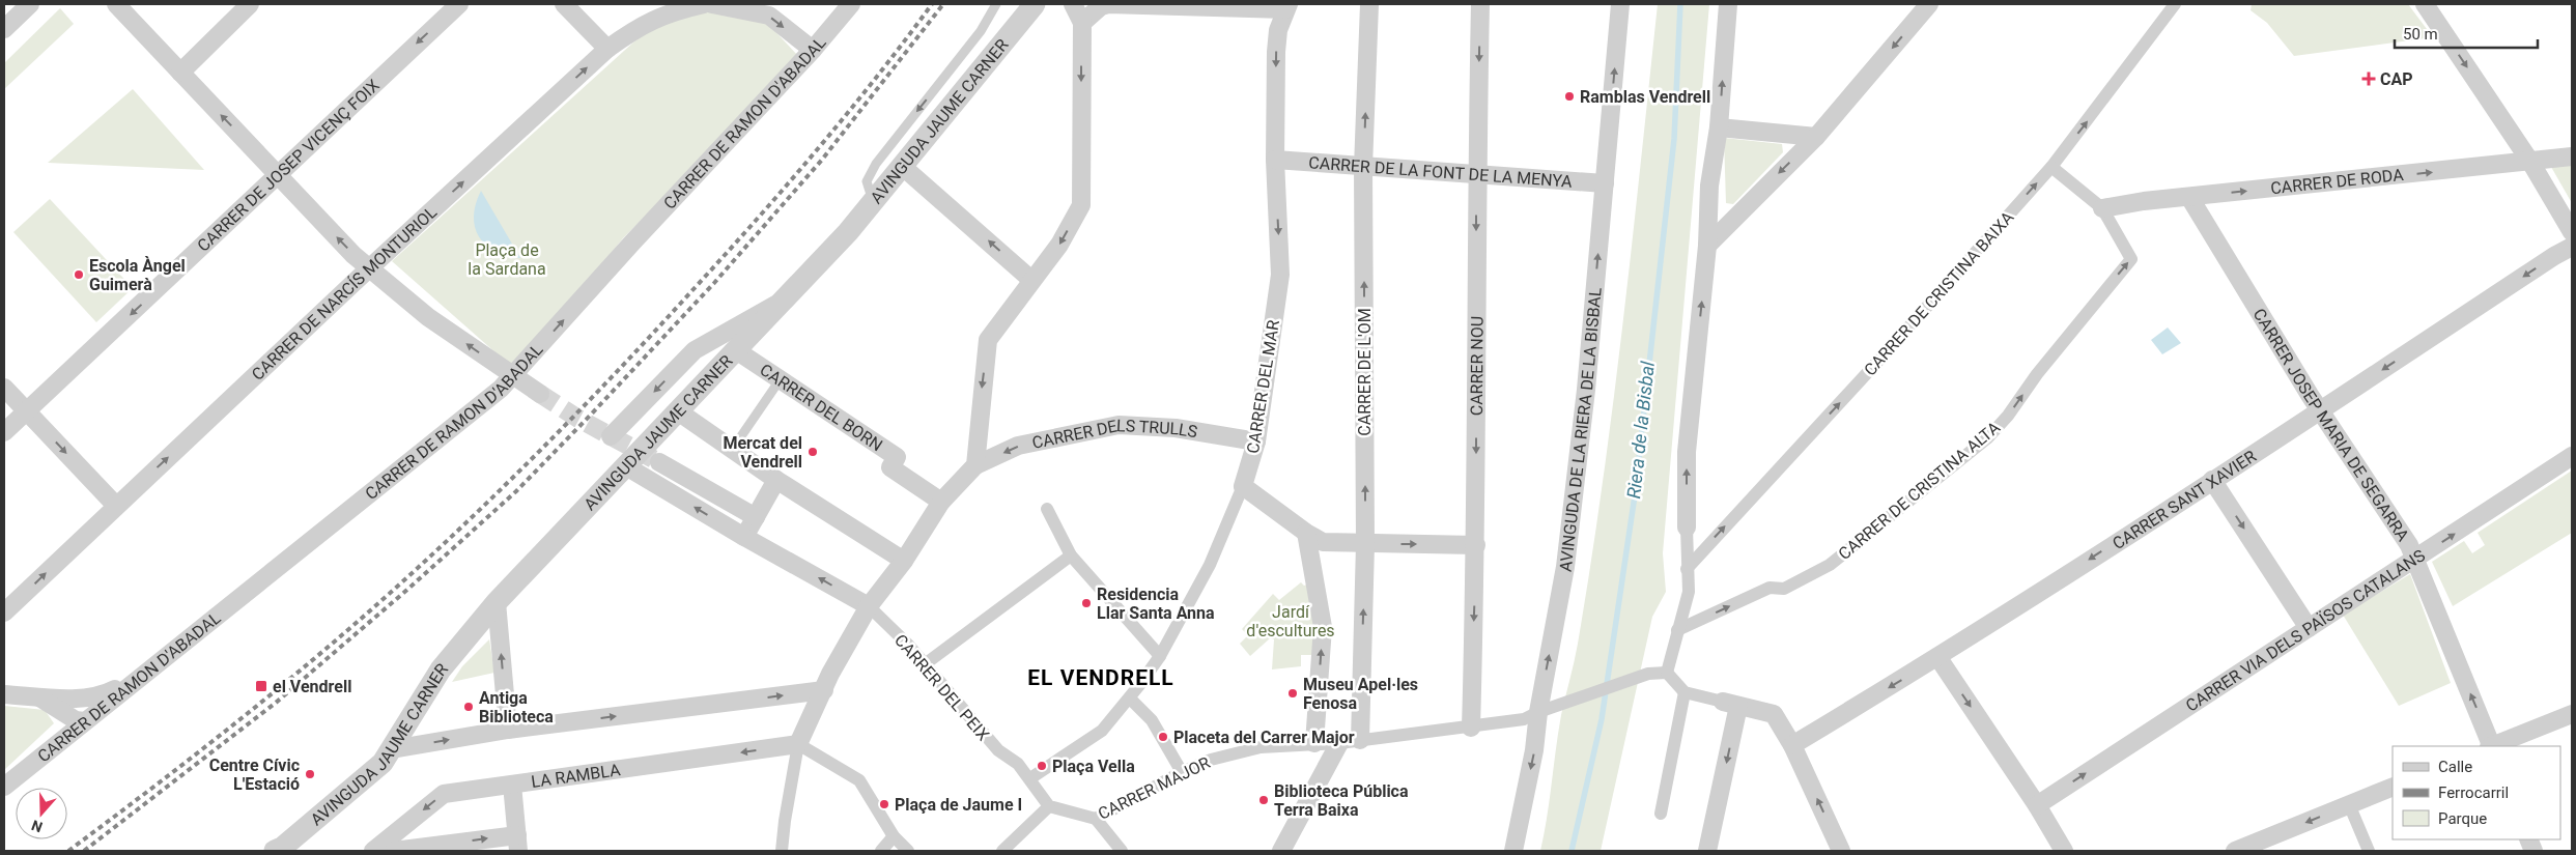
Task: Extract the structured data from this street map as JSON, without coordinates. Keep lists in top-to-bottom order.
{
  "streets": {
    "street": [
      "CARRER DE RAMON D'ABADAL",
      "AVINGUDA JAUME CARNER",
      "CARRER DE JOSEP VICENÇ FOIX",
      "CARRER DE LA FONT DE LA MENYA",
      "CARRER DE RODA",
      "CARRER DE NARCÍS MONTURIOL",
      "CARRER DE CRISTINA BAIXA",
      "CARRER NOU",
      "CARRER DE L'OM",
      "CARRER DEL MAR",
      "CARRER DEL BORN",
      "CARRER JOSEP MARIA DE SEGARRA",
      "AVINGUDA DE LA RIERA DE LA BISBAL",
      "CARRER DELS TRULLS",
      "CARRER DE CRISTINA ALTA",
      "CARRER SANT XAVIER",
      "CARRER VIA DELS PAÏSOS CATALANS",
      "CARRER DEL PEIX",
      "LA RAMBLA",
      "CARRER MAJOR"
    ]
  },
  "crossings": [
    ["AVINGUDA JAUME CARNER", "CARRER DEL BORN"],
    ["CARRER DE LA FONT DE LA MENYA", "CARRER NOU"],
    ["CARRER DE LA FONT DE LA MENYA", "CARRER DE L'OM"],
    ["CARRER DE LA FONT DE LA MENYA", "CARRER DEL MAR"],
    ["CARRER DE LA FONT DE LA MENYA", "AVINGUDA DE LA RIERA DE LA BISBAL"],
    ["CARRER DE RODA", "CARRER JOSEP MARIA DE SEGARRA"],
    ["CARRER DE RODA", "CARRER DE CRISTINA ALTA"],
    ["CARRER DE CRISTINA BAIXA", "CARRER DE CRISTINA ALTA"],
    ["CARRER NOU", "CARRER MAJOR"],
    ["CARRER DE L'OM", "CARRER MAJOR"],
    ["CARRER DEL MAR", "CARRER DELS TRULLS"],
    ["CARRER DEL MAR", "CARRER DEL PEIX"],
    ["CARRER JOSEP MARIA DE SEGARRA", "CARRER SANT XAVIER"],
    ["CARRER JOSEP MARIA DE SEGARRA", "CARRER VIA DELS PAÏSOS CATALANS"],
    ["AVINGUDA DE LA RIERA DE LA BISBAL", "CARRER MAJOR"]
  ],
  "one_way": [
    "CARRER DE JOSEP VICENÇ FOIX",
    "CARRER DE RODA",
    "CARRER DE NARCÍS MONTURIOL",
    "CARRER DE CRISTINA BAIXA",
    "CARRER NOU",
    "CARRER DE L'OM",
    "CARRER DEL MAR",
    "CARRER DELS TRULLS",
    "CARRER DE CRISTINA ALTA",
    "CARRER SANT XAVIER",
    "CARRER VIA DELS PAÏSOS CATALANS"
  ],
  "districts": ["EL VENDRELL"],
  "water": ["Riera de la Bisbal"],
  "parks": ["Plaça de la Sardana", "Jardí d'escultures"],
  "places": {
    "health": ["CAP"],
    "other": [
      "Ramblas Vendrell",
      "Escola Àngel Guimerà",
      "Mercat del Vendrell",
      "Residencia Llar Santa Anna",
      "Museu Apel·les Fenosa",
      "Antiga Biblioteca",
      "Placeta del Carrer Major",
      "Plaça Vella",
      "Centre Cívic L'Estació",
      "Biblioteca Pública Terra Baixa",
      "Plaça de Jaume I"
    ],
    "transit": ["el Vendrell"]
  },
  "legend": ["Calle", "Ferrocarril", "Parque"],
  "scale_bar": "50 m",
  "north": "bottom"
}
